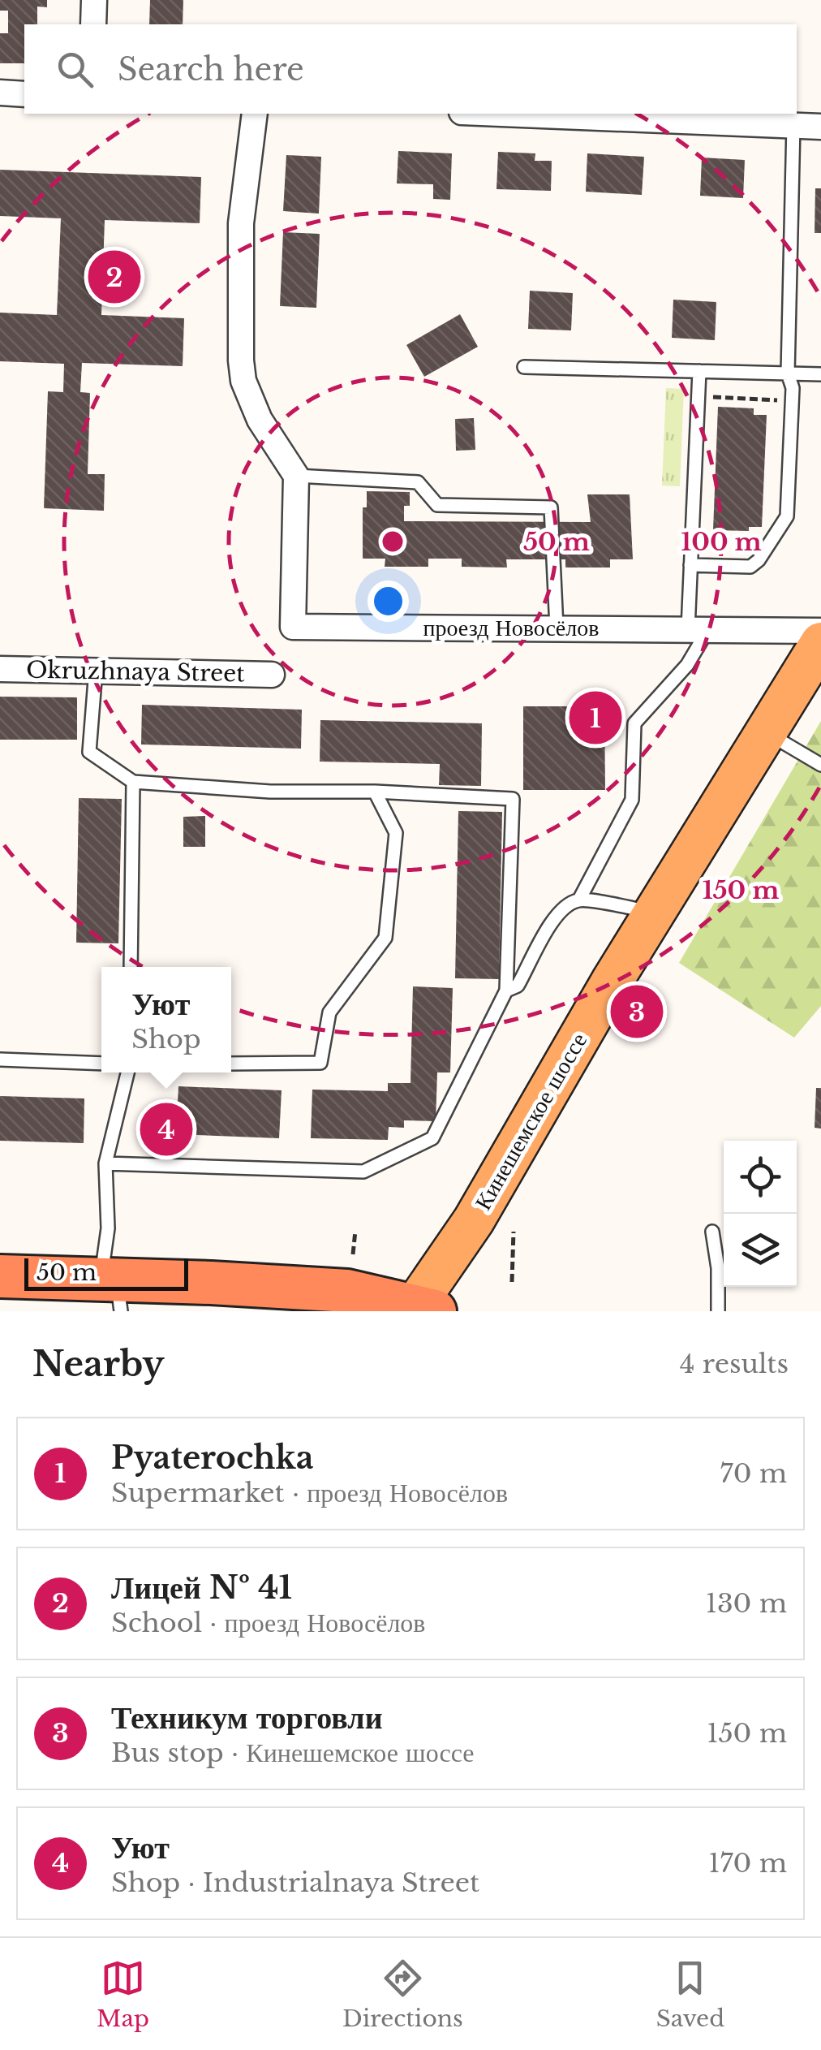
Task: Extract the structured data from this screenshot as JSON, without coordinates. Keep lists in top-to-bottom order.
{
  "streets": {
    "main road": ["Кинешемское шоссе"],
    "street": ["проезд Новосёлов", "Okruzhnaya Street"]
  },
  "crossings": [
    ["проезд Новосёлов", "Кинешемское шоссе"]
  ],
  "scale_bar": "50 m",
  "page": {
    "search": "Search here",
    "pins": [
      "2",
      "1",
      "3",
      "4"
    ],
    "popup": ["Уют", "Shop"],
    "scale": "50 m",
    "heading": ["Nearby", "4 results"],
    "list": [
      {
        "mark": "1",
        "name": "Pyaterochka",
        "note": "Supermarket · проезд Новосёлов",
        "value": "70 m"
      },
      {
        "mark": "2",
        "name": "Лицей № 41",
        "note": "School · проезд Новосёлов",
        "value": "130 m"
      },
      {
        "mark": "3",
        "name": "Техникум торговли",
        "note": "Bus stop · Кинешемское шоссе",
        "value": "150 m"
      },
      {
        "mark": "4",
        "name": "Уют",
        "note": "Shop · Industrialnaya Street",
        "value": "170 m"
      }
    ],
    "nav": ["Map", "Directions", "Saved"]
  },
  "rings": ["50 m", "100 m", "150 m"]
}
